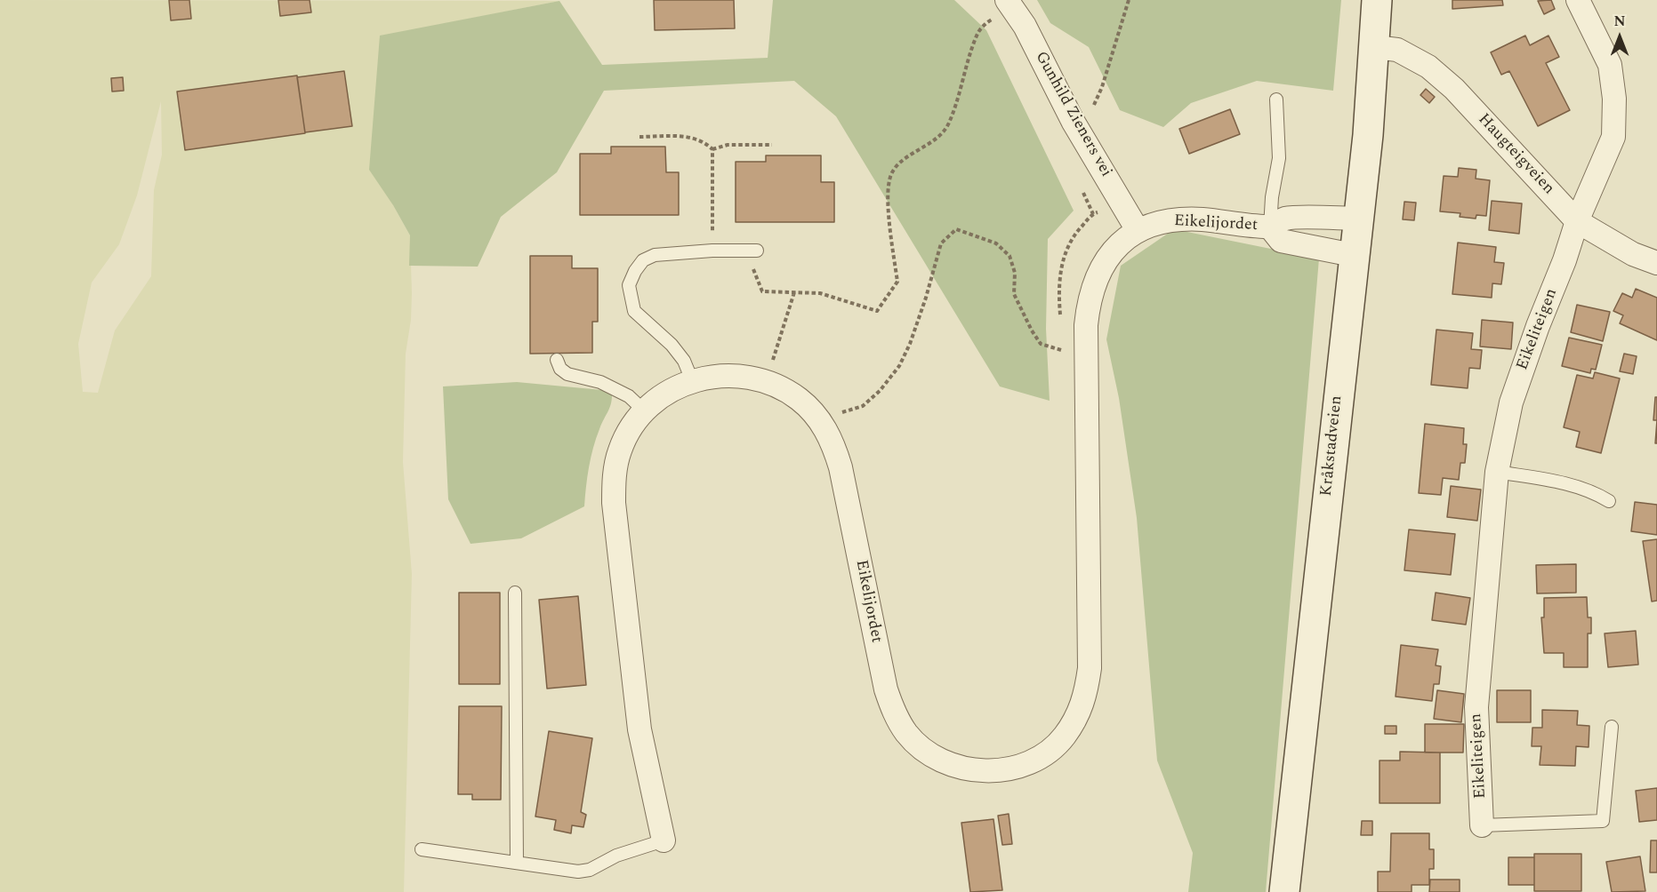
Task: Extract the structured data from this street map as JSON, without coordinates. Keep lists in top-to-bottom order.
{
  "streets": {
    "main road": ["Kråkstadveien"],
    "street": [
      "Gunhild Zieners vei",
      "Haugteigveien",
      "Eikelijordet",
      "Eikeliteigen"
    ]
  },
  "crossings": [
    ["Gunhild Zieners vei", "Eikelijordet"],
    ["Haugteigveien", "Eikeliteigen"],
    ["Haugteigveien", "Kråkstadveien"],
    ["Eikelijordet", "Kråkstadveien"]
  ],
  "north": "top"
}
